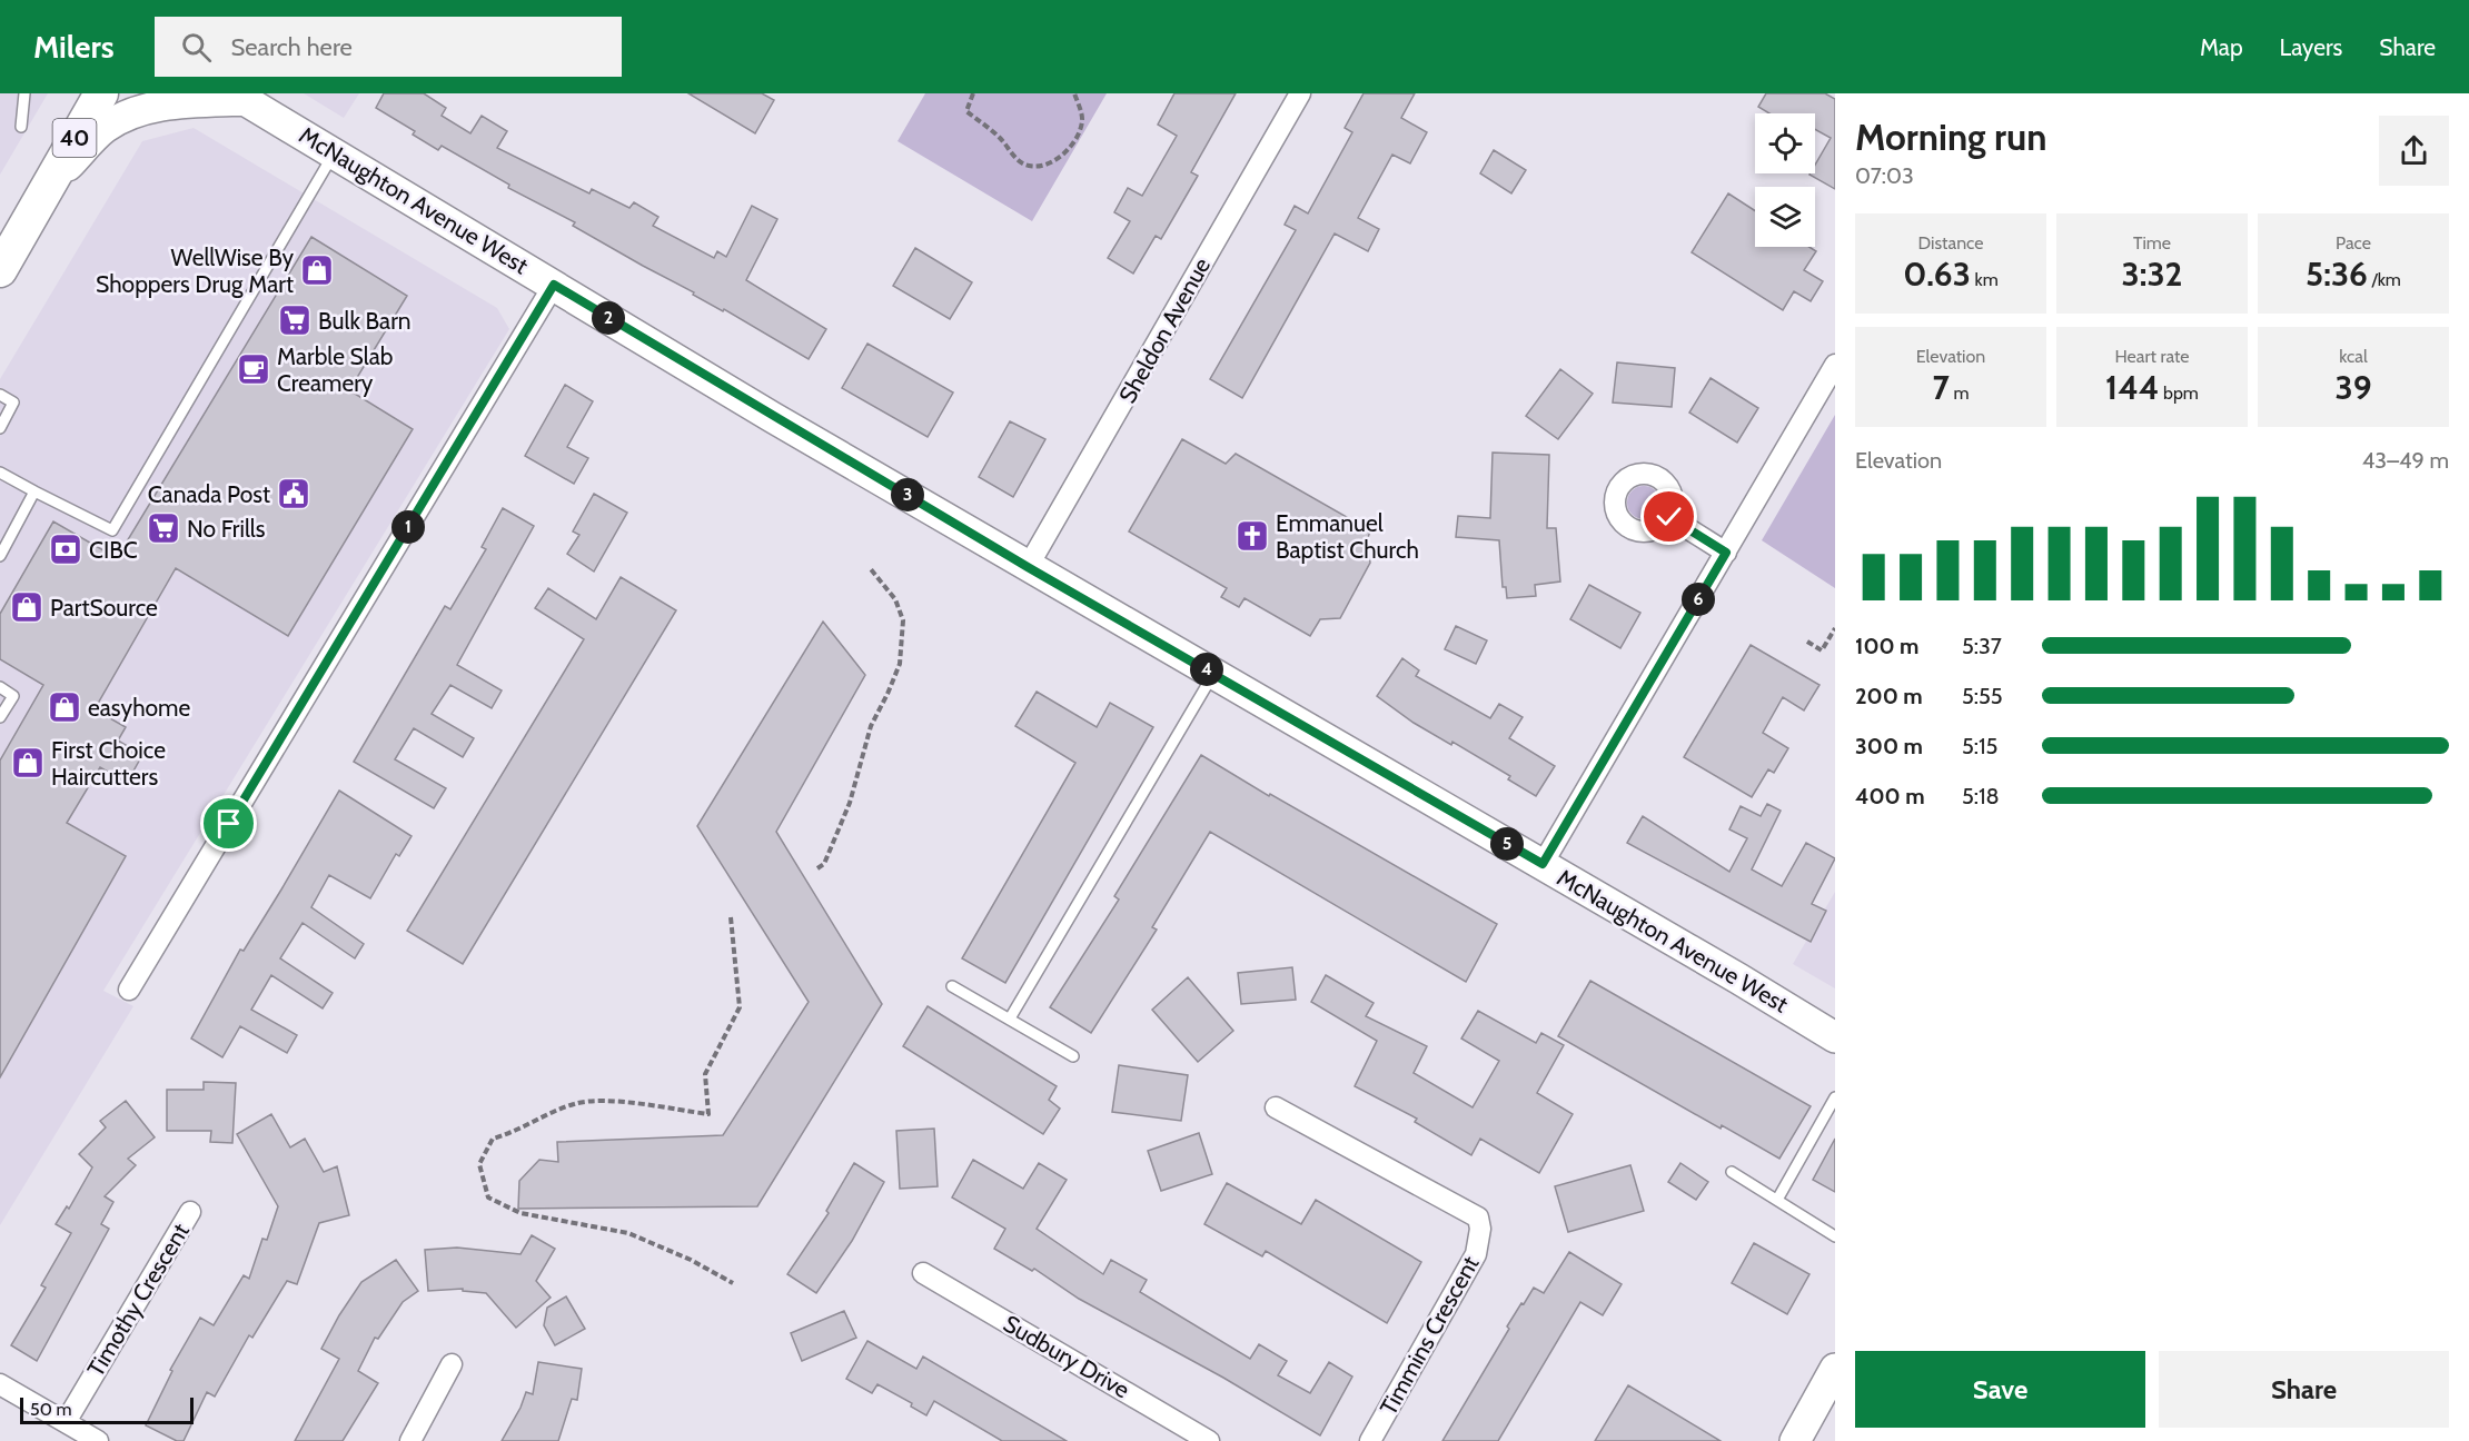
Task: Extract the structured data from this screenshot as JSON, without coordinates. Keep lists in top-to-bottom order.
{
  "streets": {
    "main road": ["40", "McNaughton Avenue West"],
    "street": [
      "Sheldon Avenue",
      "Timothy Crescent",
      "Timmins Crescent",
      "Sudbury Drive"
    ]
  },
  "crossings": [
    ["McNaughton Avenue West", "Sheldon Avenue"]
  ],
  "places": {
    "shop": [
      "WellWise By Shoppers Drug Mart",
      "PartSource",
      "easyhome",
      "First Choice Haircutters"
    ],
    "supermarket": ["Bulk Barn", "No Frills"],
    "cafe": ["Marble Slab Creamery"],
    "public building": ["Canada Post"],
    "church": ["Emmanuel Baptist Church"],
    "bank": ["CIBC"]
  },
  "scale_bar": "50 m",
  "page": {
    "header": "Milers",
    "search": "Search here",
    "nav": ["Map", "Layers", "Share"],
    "heading": ["Morning run", "07:03"],
    "stats": [
      ["Distance", "0.63 km"],
      ["Time", "3:32"],
      ["Pace", "5:36 /km"],
      ["Elevation", "7 m"],
      ["Heart rate", "144 bpm"],
      ["kcal", "39"]
    ],
    "pins": [
      "2",
      "3",
      "1",
      "6",
      "4",
      "5"
    ],
    "chart": ["Elevation", "43–49 m"],
    "list": [
      {
        "name": "100 m",
        "note": "5:37"
      },
      {
        "name": "200 m",
        "note": "5:55"
      },
      {
        "name": "300 m",
        "note": "5:15"
      },
      {
        "name": "400 m",
        "note": "5:18"
      }
    ],
    "buttons": ["Save", "Share"],
    "scale": "50 m"
  }
}
